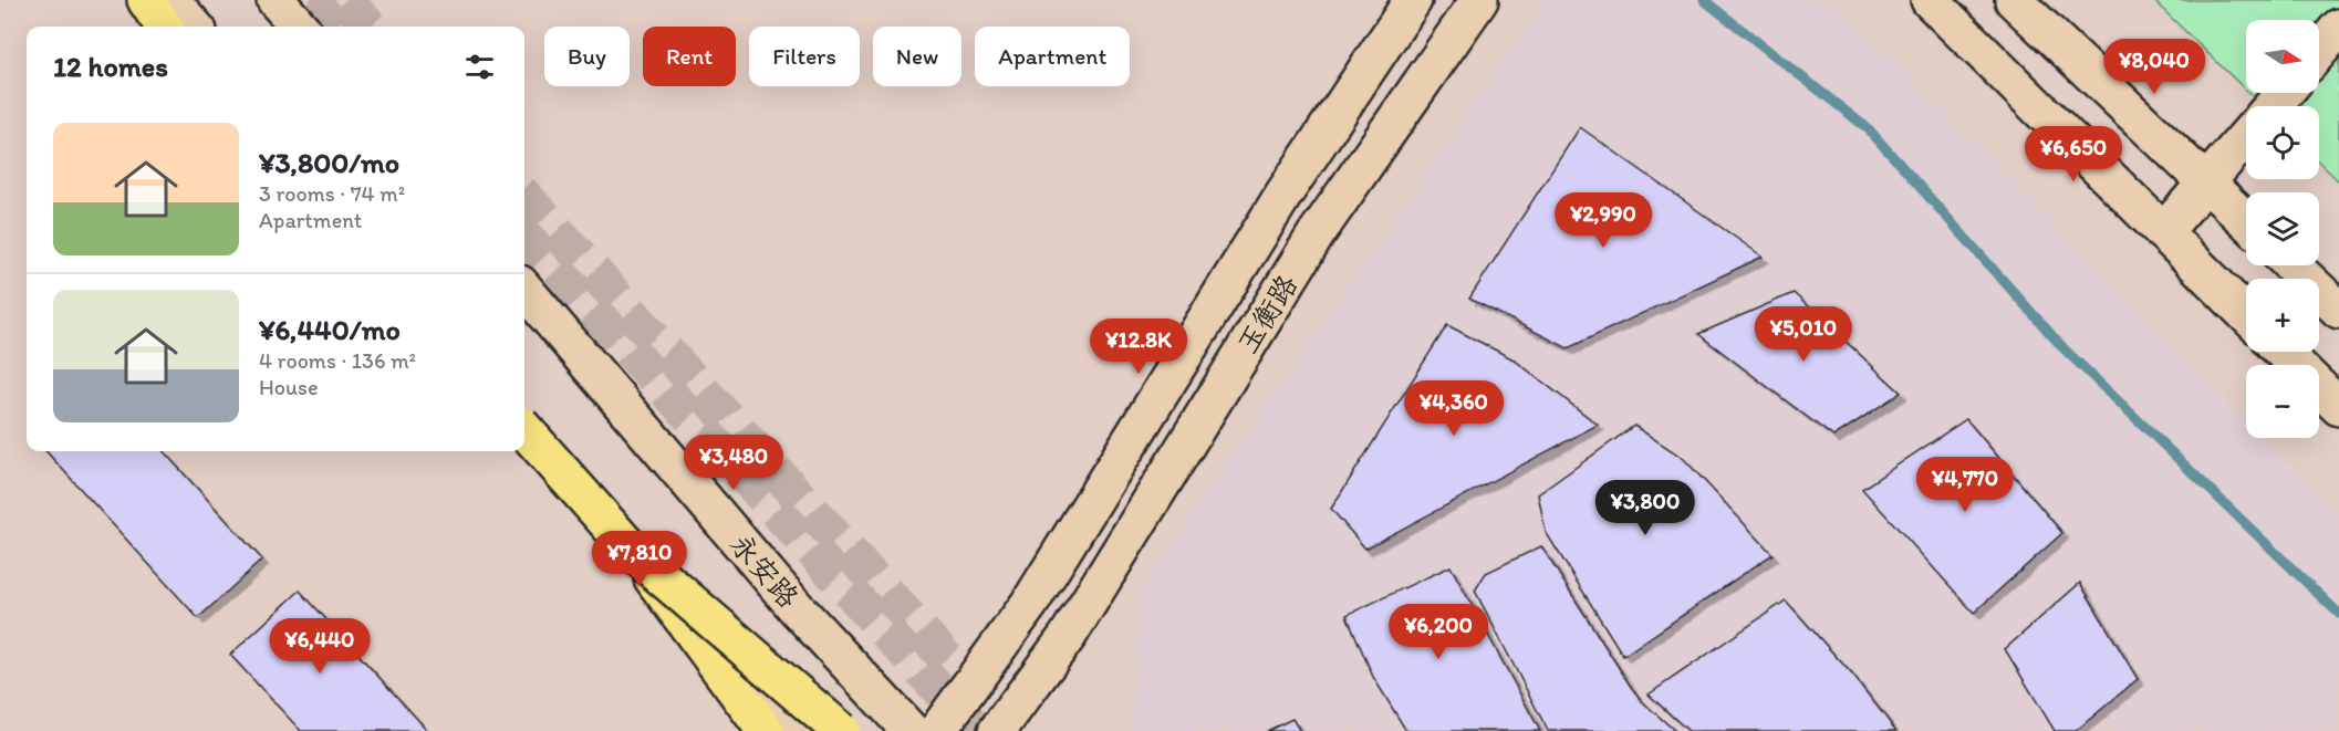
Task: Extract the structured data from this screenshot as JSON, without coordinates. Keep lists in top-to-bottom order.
{
  "streets": {
    "street": ["玉衡路", "永安路"]
  },
  "north": "right",
  "page": {
    "map_buttons": ["+", "−"],
    "chip": [
      "Buy",
      "Rent",
      "Filters",
      "New",
      "Apartment"
    ],
    "heading": "12 homes",
    "price": [
      "¥8,040",
      "¥6,650",
      "¥2,990",
      "¥5,010",
      "¥12.8K",
      "¥4,360",
      "¥3,480",
      "¥4,770",
      "¥3,800",
      "¥7,810",
      "¥6,200",
      "¥6,440"
    ],
    "list": [
      {
        "name": "¥3,800/mo",
        "note": "3 rooms · 74 m² · Apartment"
      },
      {
        "name": "¥6,440/mo",
        "note": "4 rooms · 136 m² · House"
      }
    ]
  }
}
